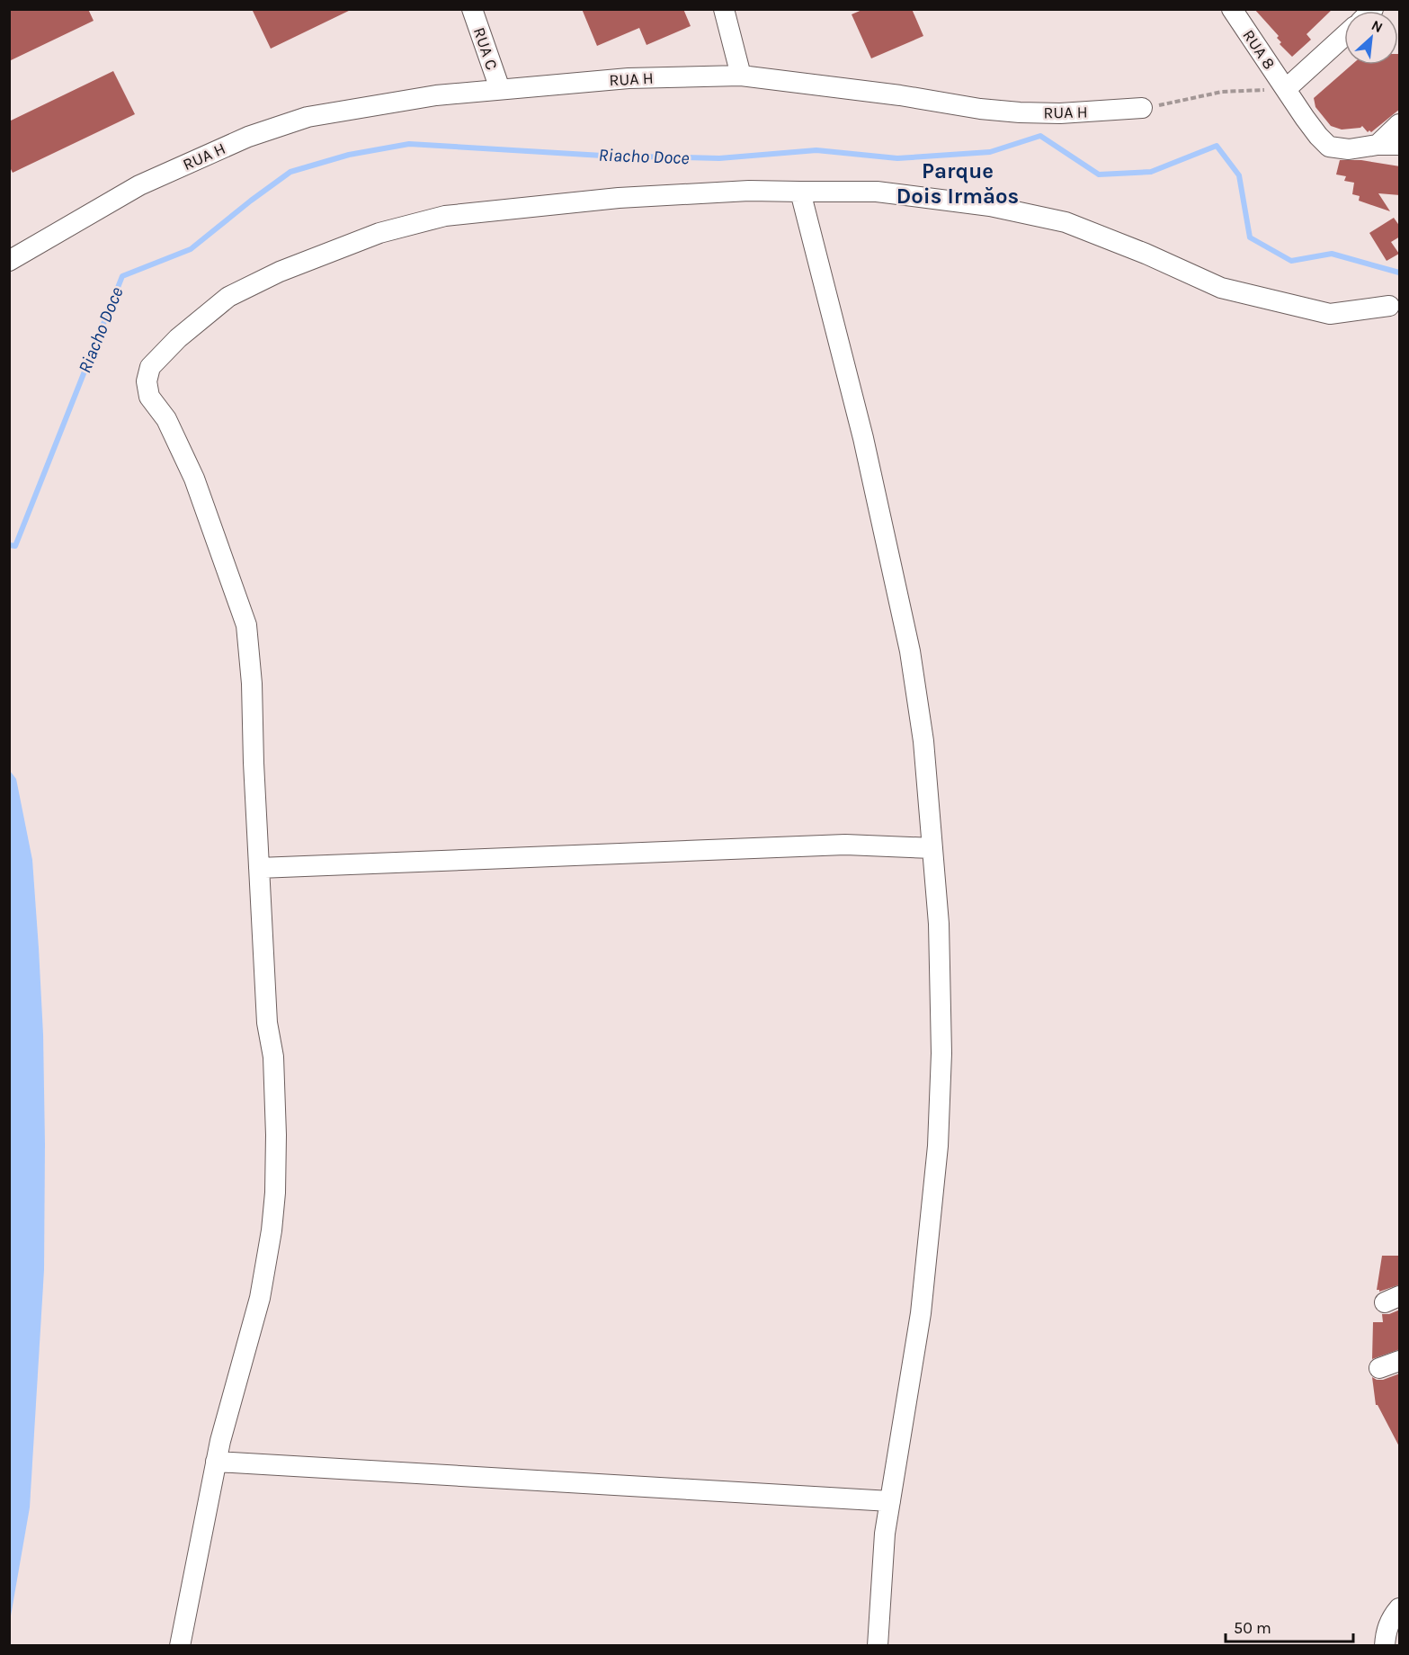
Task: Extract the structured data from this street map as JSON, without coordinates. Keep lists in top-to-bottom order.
{
  "streets": {
    "street": ["RUA C", "RUA 8", "RUA H"]
  },
  "crossings": [
    ["RUA C", "RUA H"]
  ],
  "districts": ["Parque Dois Irmăos"],
  "water": ["Riacho Doce"],
  "scale_bar": "50 m",
  "north": "top right"
}
